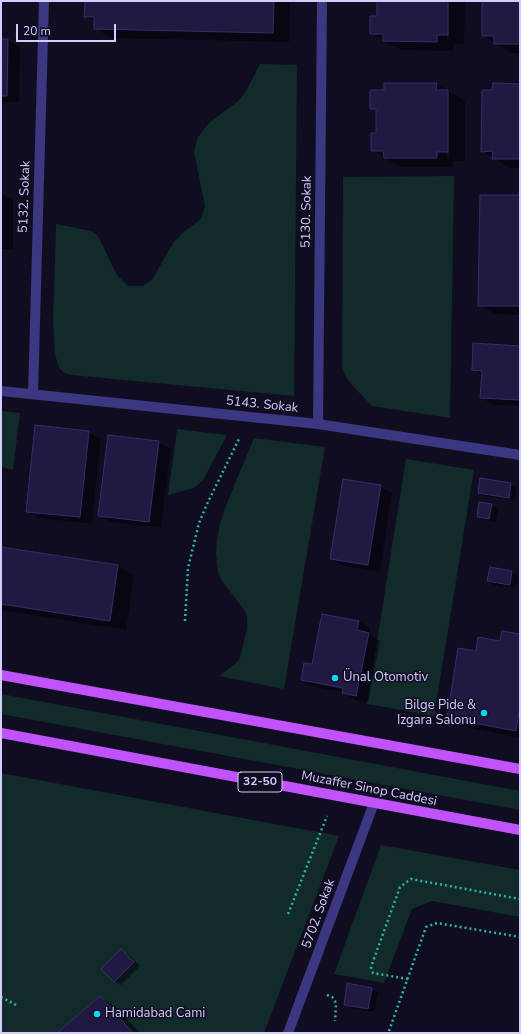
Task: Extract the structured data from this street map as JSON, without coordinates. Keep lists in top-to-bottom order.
{
  "streets": {
    "main road": ["32-50", "Muzaffer Sinop Caddesi"],
    "street": [
      "5132. Sokak",
      "5130. Sokak",
      "5143. Sokak",
      "5702. Sokak"
    ]
  },
  "crossings": [
    ["5132. Sokak", "5143. Sokak"],
    ["5130. Sokak", "5143. Sokak"],
    ["Muzaffer Sinop Caddesi", "5702. Sokak"]
  ],
  "places": ["Ünal Otomotiv", "Bilge Pide & Izgara Salonu", "Hamidabad Cami"],
  "scale_bar": "20 m"
}
